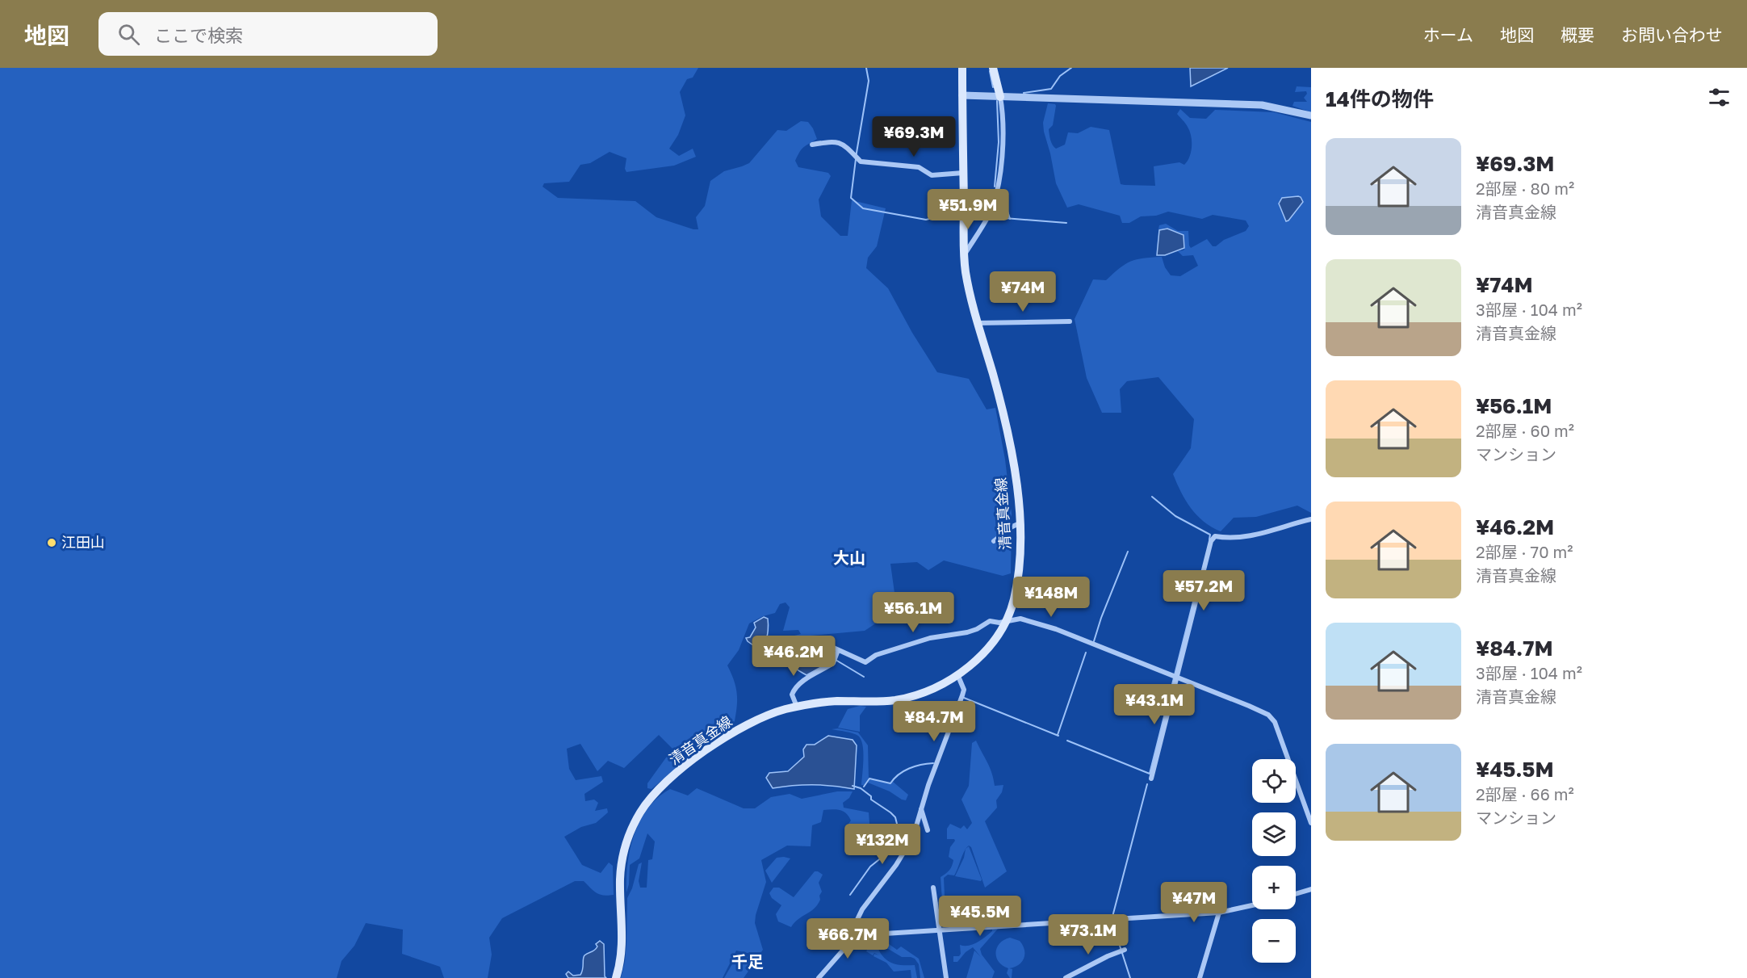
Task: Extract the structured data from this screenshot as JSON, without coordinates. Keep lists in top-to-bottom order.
{
  "streets": {
    "main road": ["清音真金線"]
  },
  "districts": ["大山", "千足"],
  "places": ["江田山"],
  "page": {
    "header": "地図",
    "search": "ここで検索",
    "nav": [
      "ホーム",
      "地図",
      "概要",
      "お問い合わせ"
    ],
    "heading": "14件の物件",
    "price": [
      "¥69.3M",
      "¥51.9M",
      "¥74M",
      "¥57.2M",
      "¥148M",
      "¥56.1M",
      "¥46.2M",
      "¥43.1M",
      "¥84.7M",
      "¥132M",
      "¥47M",
      "¥45.5M",
      "¥73.1M",
      "¥66.7M"
    ],
    "list": [
      {
        "name": "¥69.3M",
        "note": "2部屋 · 80 m² · 清音真金線"
      },
      {
        "name": "¥74M",
        "note": "3部屋 · 104 m² · 清音真金線"
      },
      {
        "name": "¥56.1M",
        "note": "2部屋 · 60 m² · マンション"
      },
      {
        "name": "¥46.2M",
        "note": "2部屋 · 70 m² · 清音真金線"
      },
      {
        "name": "¥84.7M",
        "note": "3部屋 · 104 m² · 清音真金線"
      },
      {
        "name": "¥45.5M",
        "note": "2部屋 · 66 m² · マンション"
      }
    ],
    "map_buttons": ["+", "−"]
  }
}
